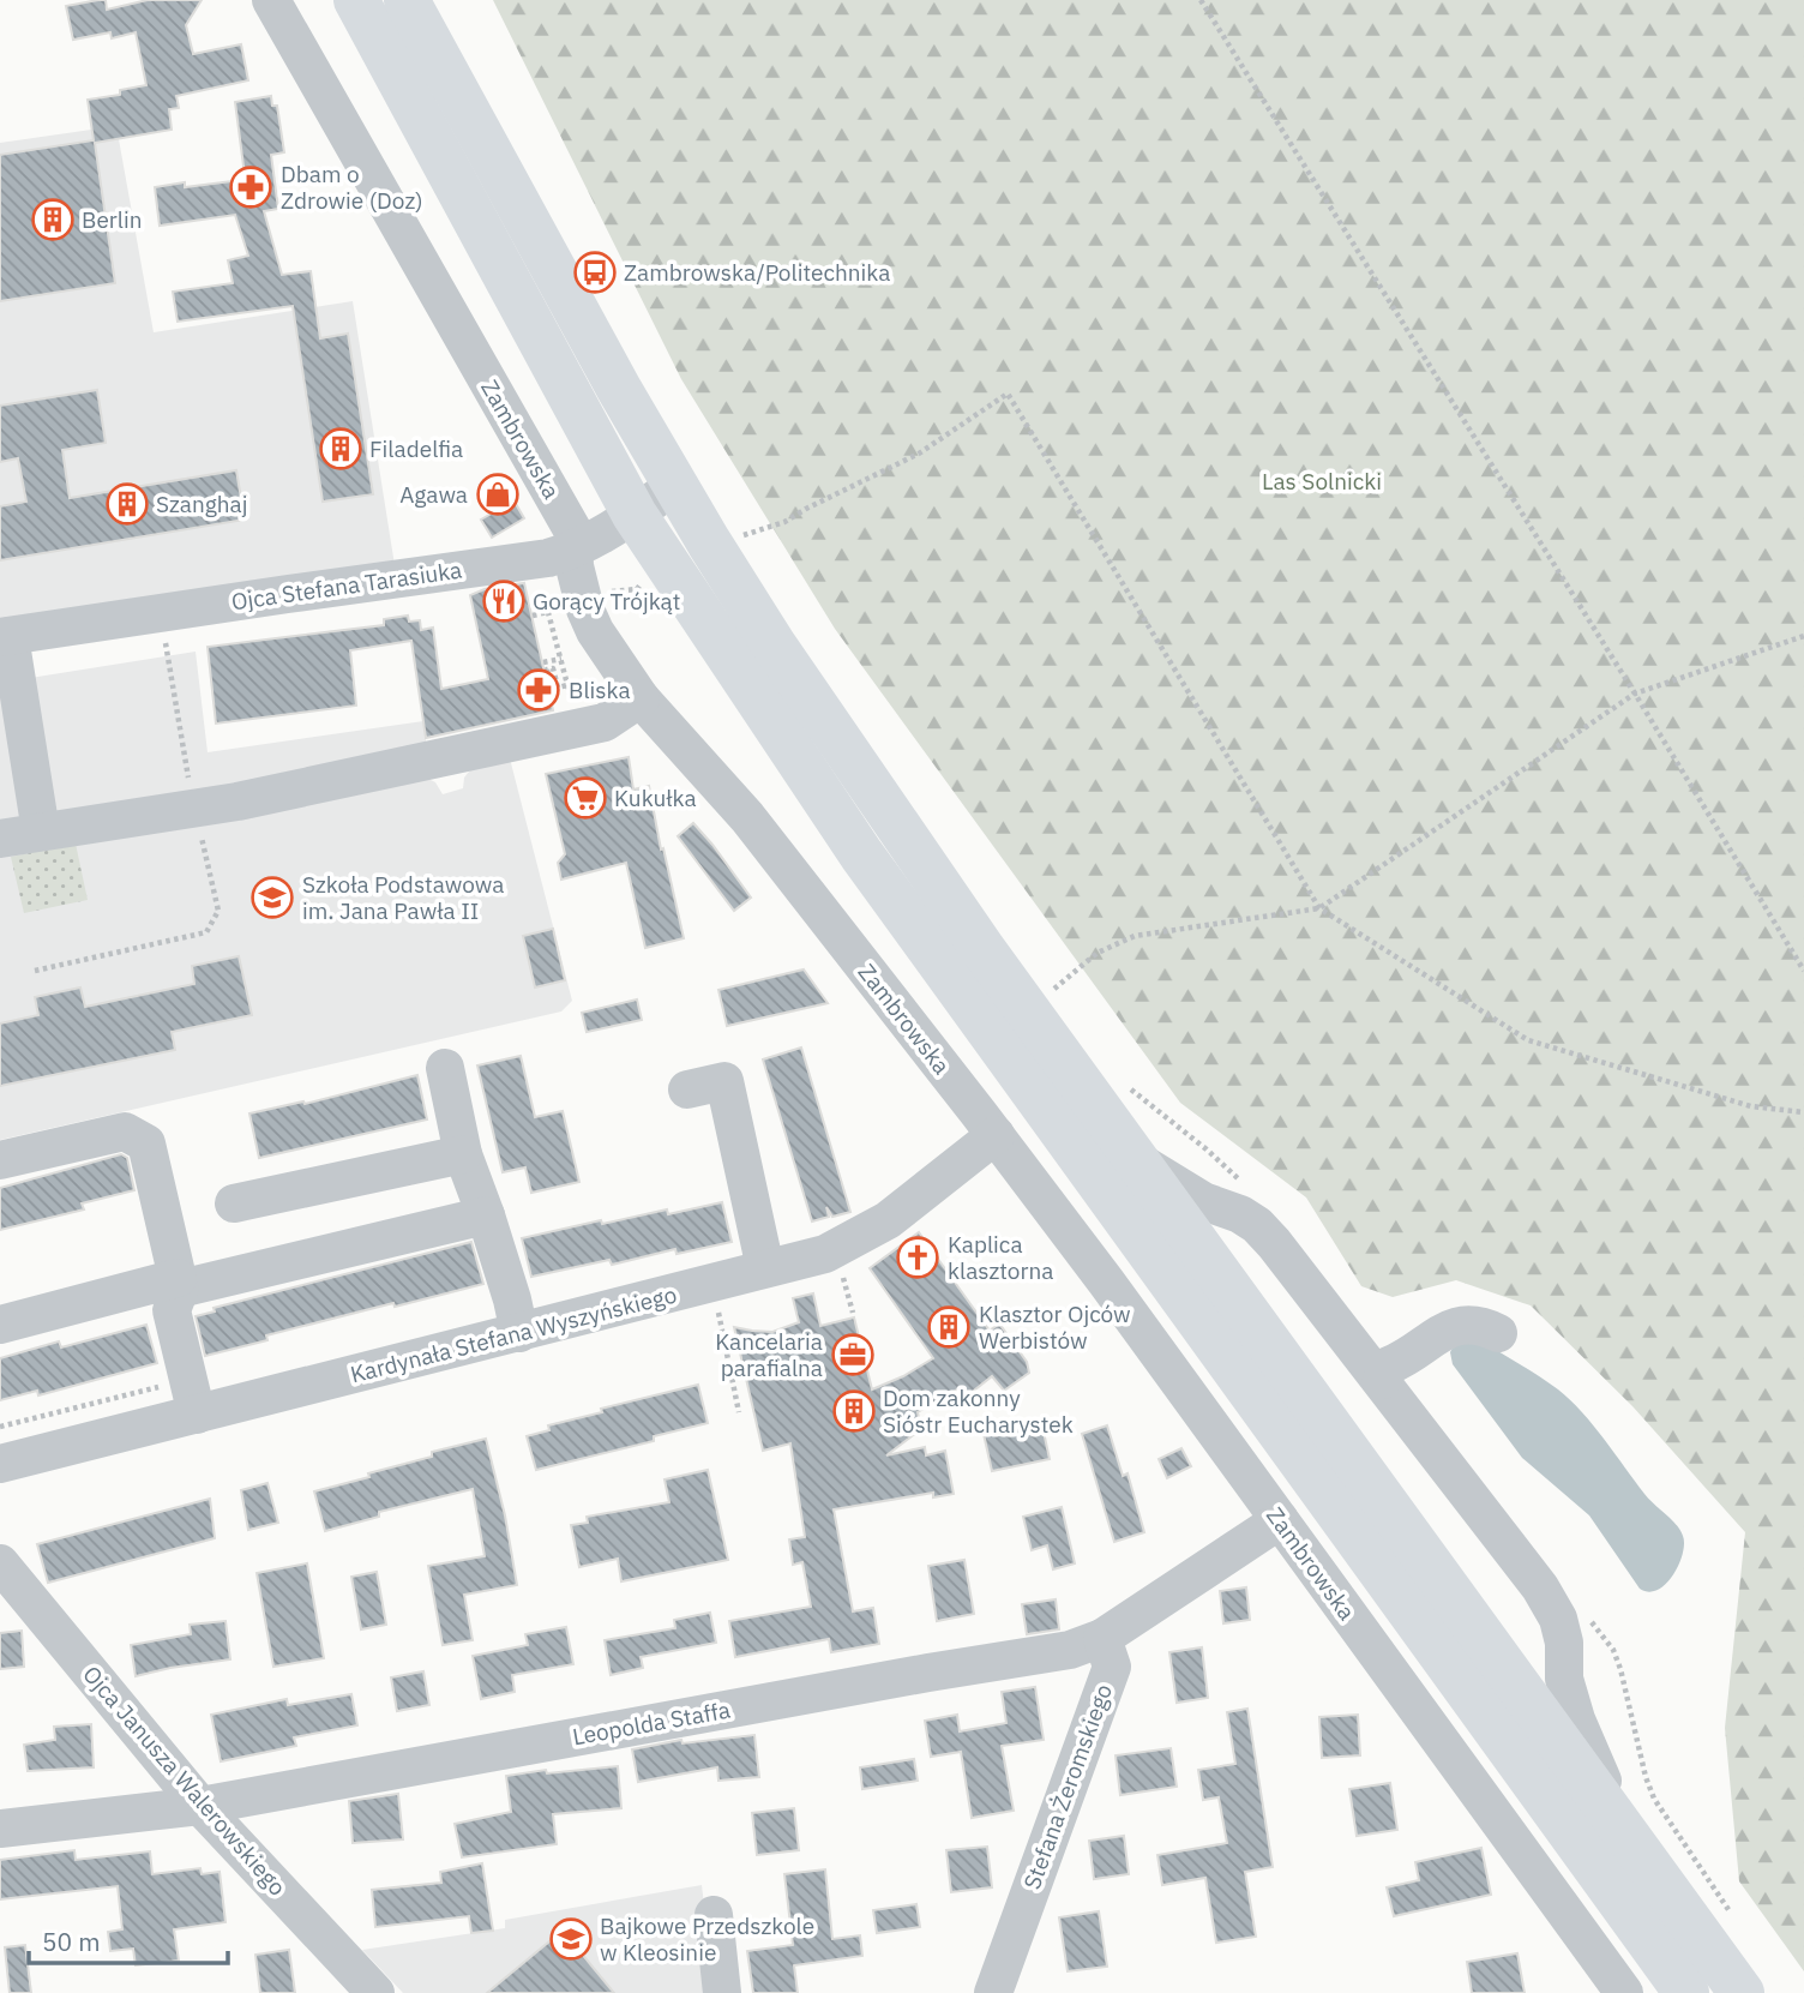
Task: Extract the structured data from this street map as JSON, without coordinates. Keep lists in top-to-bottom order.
{
  "streets": {
    "street": [
      "Zambrowska",
      "Ojca Stefana Tarasiuka",
      "Kardynała Stefana Wyszyńskiego",
      "Leopolda Staffa",
      "Ojca Janusza Walerowskiego",
      "Stefana Żeromskiego"
    ]
  },
  "crossings": [
    ["Zambrowska", "Ojca Stefana Tarasiuka"],
    ["Zambrowska", "Kardynała Stefana Wyszyńskiego"],
    ["Leopolda Staffa", "Ojca Janusza Walerowskiego"],
    ["Leopolda Staffa", "Stefana Żeromskiego"]
  ],
  "parks": ["Las Solnicki"],
  "places": {
    "pharmacy": ["Dbam o Zdrowie (Doz)", "Bliska"],
    "building": [
      "Berlin",
      "Filadelfia",
      "Szanghaj",
      "Klasztor Ojców Werbistów",
      "Dom zakonny Sióstr Eucharystek"
    ],
    "bus stop": ["Zambrowska/Politechnika"],
    "shop": ["Agawa"],
    "restaurant": ["Gorący Trójkąt"],
    "supermarket": ["Kukułka"],
    "school or university": ["Szkoła Podstawowa im. Jana Pawła II", "Bajkowe Przedszkole w Kleosinie"],
    "church": ["Kaplica klasztorna"],
    "office": ["Kancelaria parafialna"]
  },
  "scale_bar": "50 m"
}
